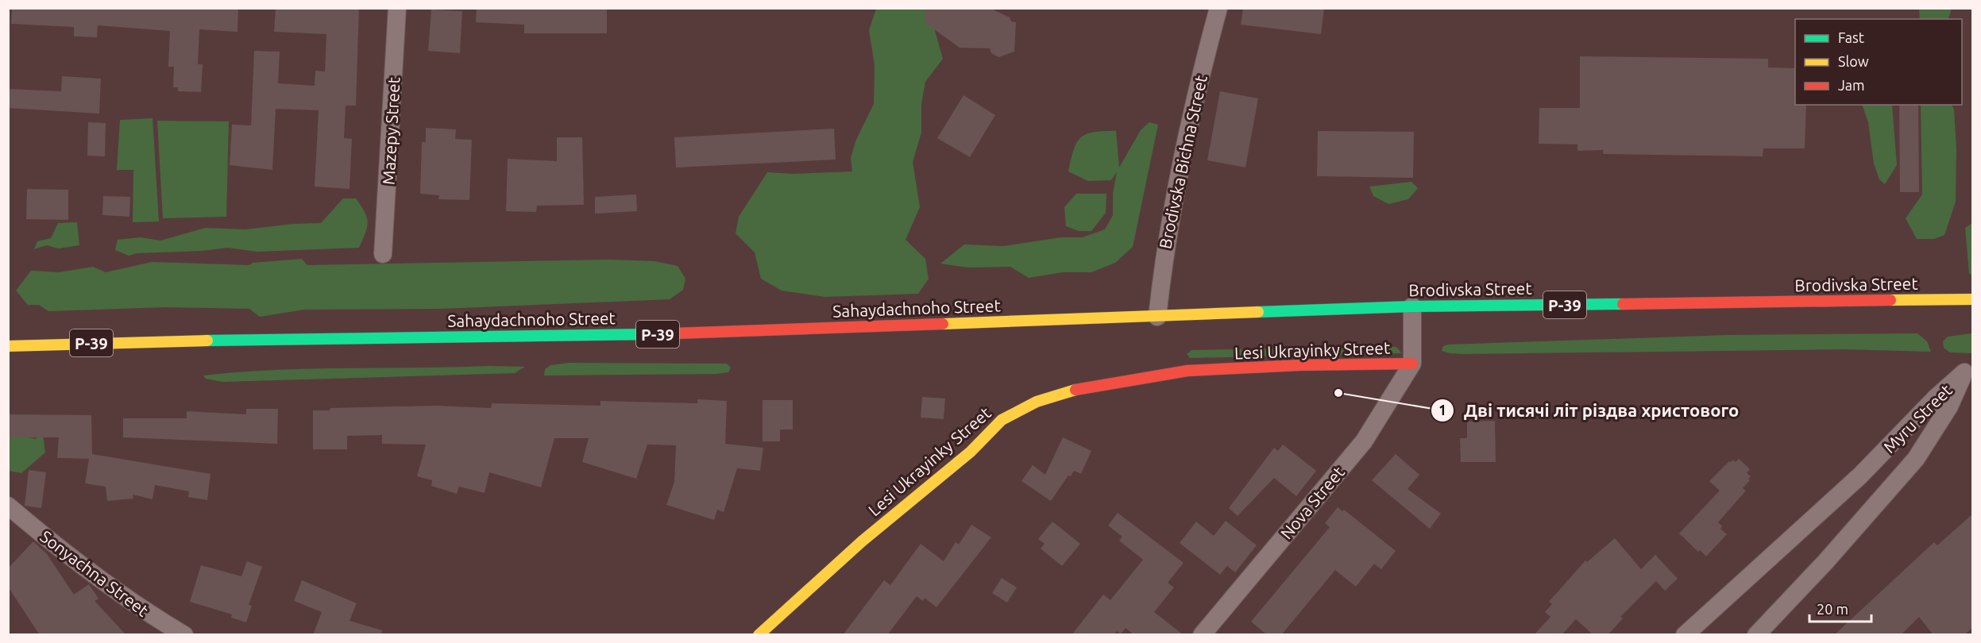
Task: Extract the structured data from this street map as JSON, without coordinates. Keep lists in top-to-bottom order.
{
  "streets": {
    "main road": [
      "Brodivska Street",
      "Р-39",
      "Sahaydachnoho Street",
      "Lesi Ukrayinky Street"
    ],
    "street": [
      "Mazepy Street",
      "Brodivska Bichna Street",
      "Myru Street",
      "Nova Street",
      "Sonyachna Street"
    ]
  },
  "crossings": [
    ["Brodivska Bichna Street", "Brodivska Street"],
    ["Brodivska Bichna Street", "Sahaydachnoho Street"],
    ["Brodivska Street", "Sahaydachnoho Street"],
    ["Lesi Ukrayinky Street", "Nova Street"]
  ],
  "places": ["Дві тисячі літ різдва христового"],
  "legend": ["Fast", "Slow", "Jam"],
  "scale_bar": "20 m"
}
